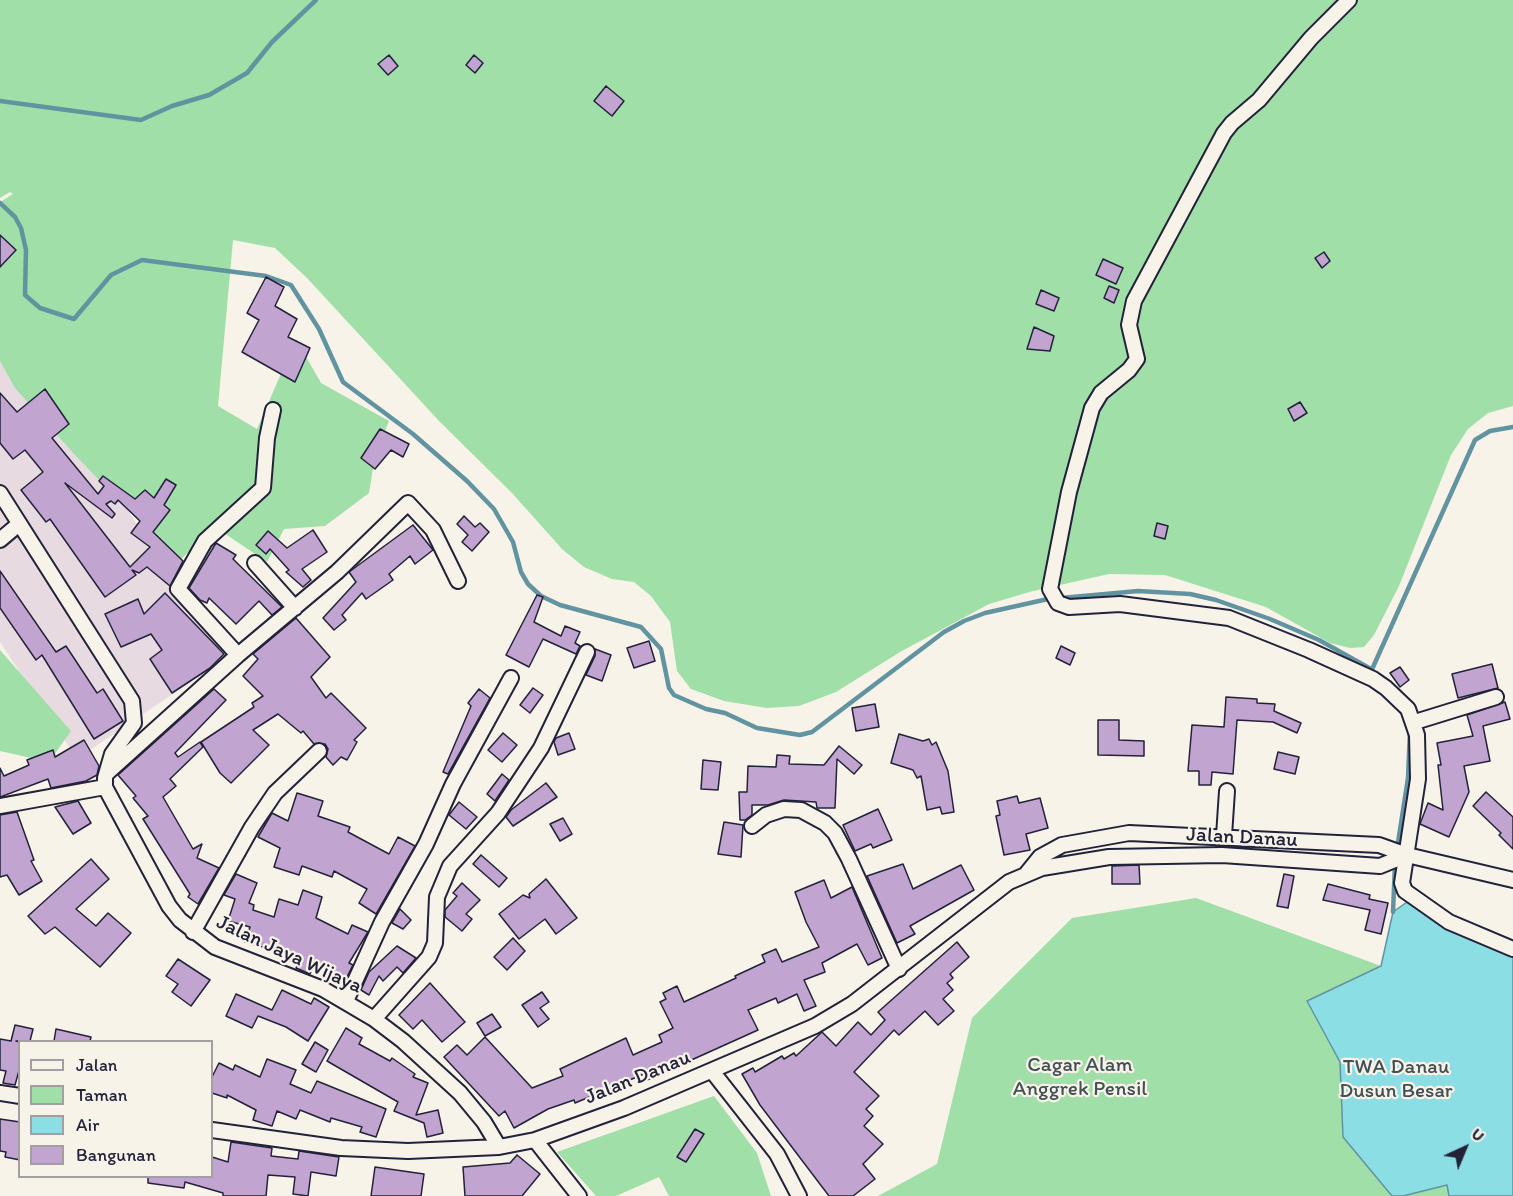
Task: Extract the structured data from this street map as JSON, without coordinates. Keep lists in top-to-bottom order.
{
  "streets": {
    "street": ["Jalan Danau", "Jalan Jaya Wijaya"]
  },
  "crossings": [
    ["Jalan Danau", "Jalan Jaya Wijaya"]
  ],
  "parks": ["Cagar Alam Anggrek Pensil", "TWA Danau Dusun Besar"],
  "legend": [
    "Jalan",
    "Taman",
    "Air",
    "Bangunan"
  ],
  "north": "top right"
}
